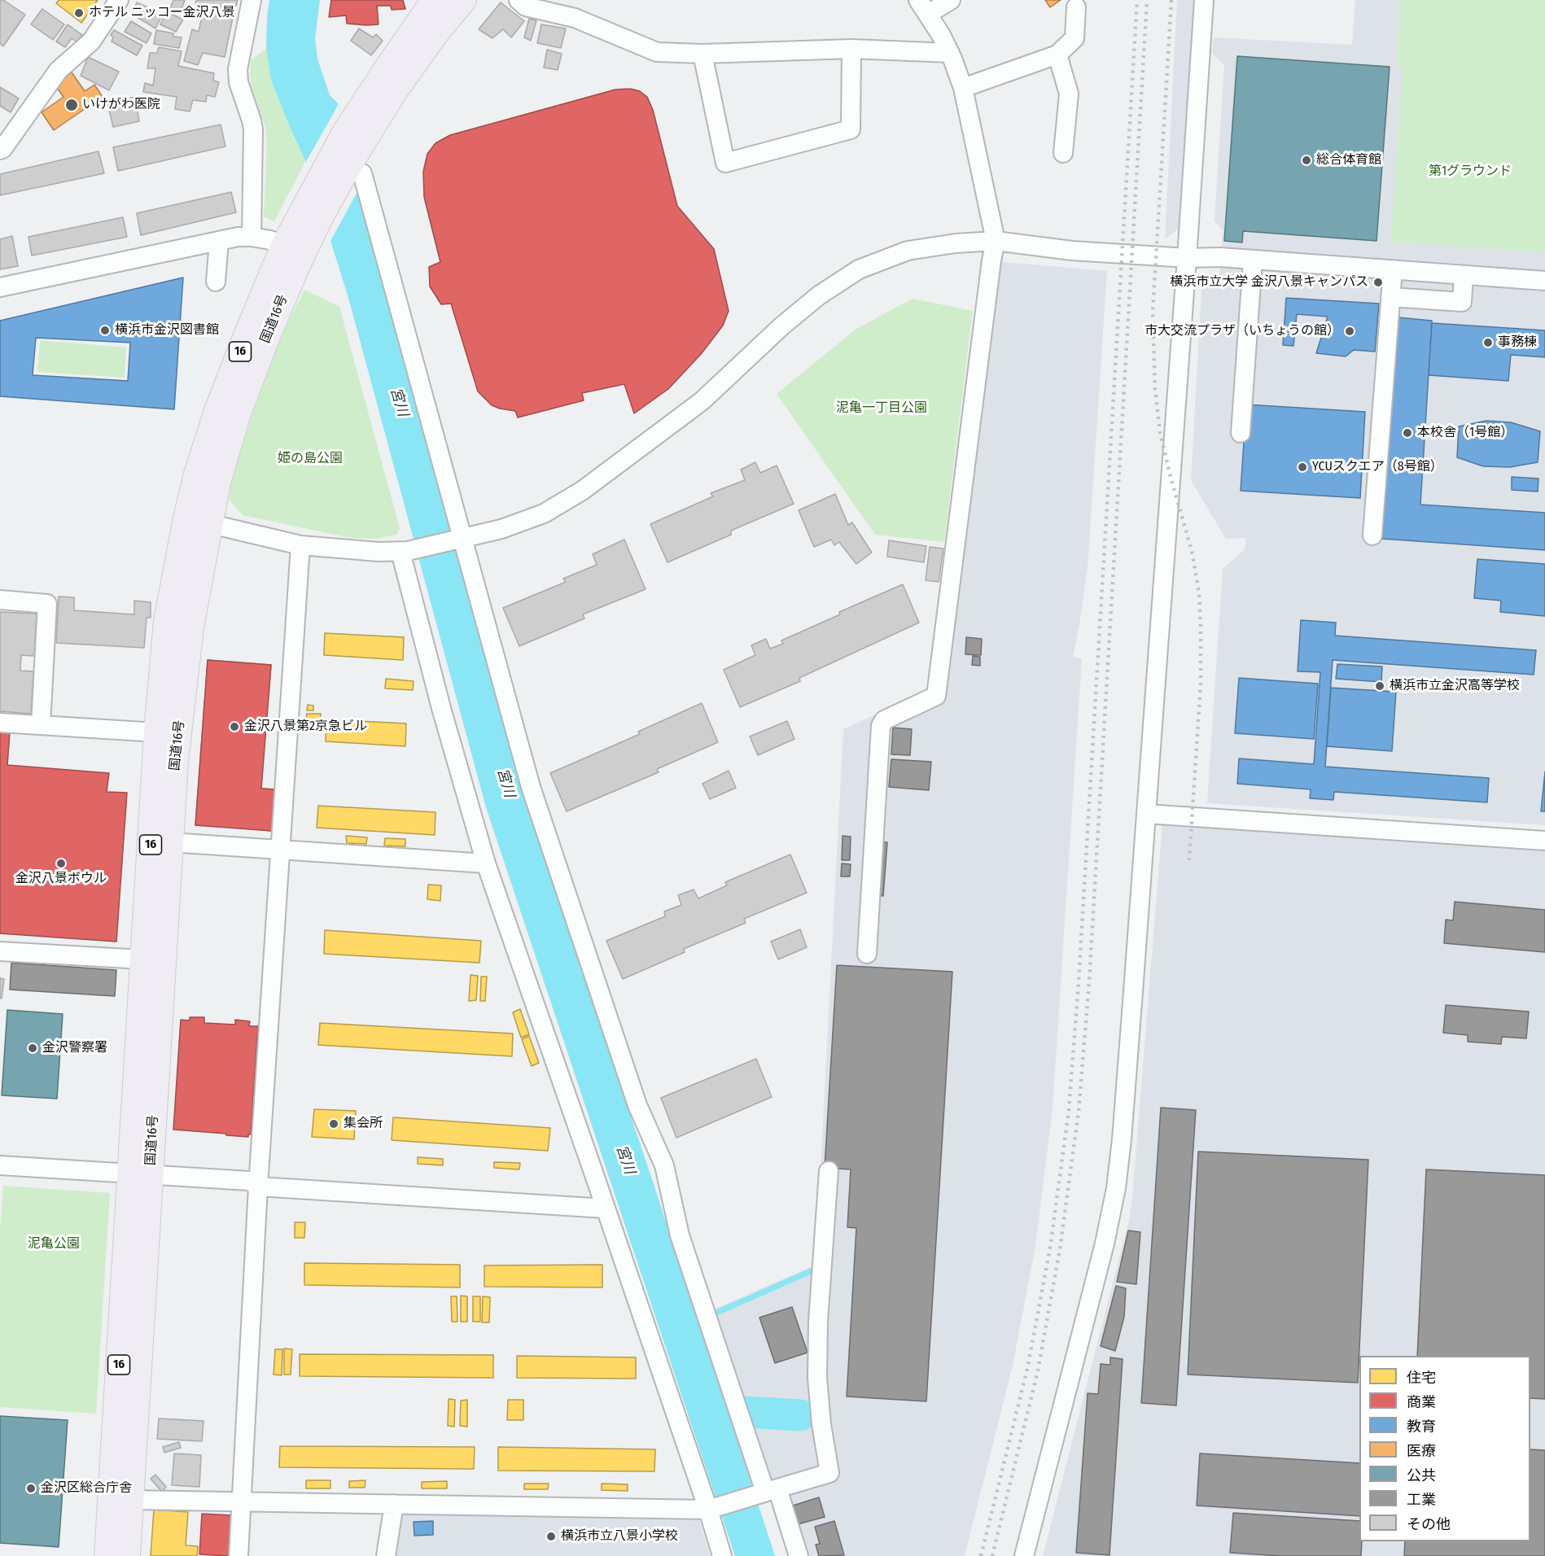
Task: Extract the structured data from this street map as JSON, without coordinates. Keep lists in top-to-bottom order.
{
  "streets": {
    "highway": ["国道16号", "16"]
  },
  "water": ["宮川"],
  "parks": [
    "第1グラウンド",
    "泥亀一丁目公園",
    "姫の島公園",
    "泥亀公園"
  ],
  "places": [
    "ホテル ニッコー金沢八景",
    "いけがわ医院",
    "総合体育館",
    "横浜市立大学 金沢八景キャンパス",
    "横浜市金沢図書館",
    "市大交流プラザ（いちょうの館）",
    "事務棟",
    "本校舎（1号館）",
    "YCUスクエア（8号館）",
    "横浜市立金沢高等学校",
    "金沢八景第2京急ビル",
    "金沢八景ボウル",
    "金沢警察署",
    "集会所",
    "金沢区総合庁舎",
    "横浜市立八景小学校"
  ],
  "legend": [
    "住宅",
    "商業",
    "教育",
    "医療",
    "公共",
    "工業",
    "その他"
  ]
}
